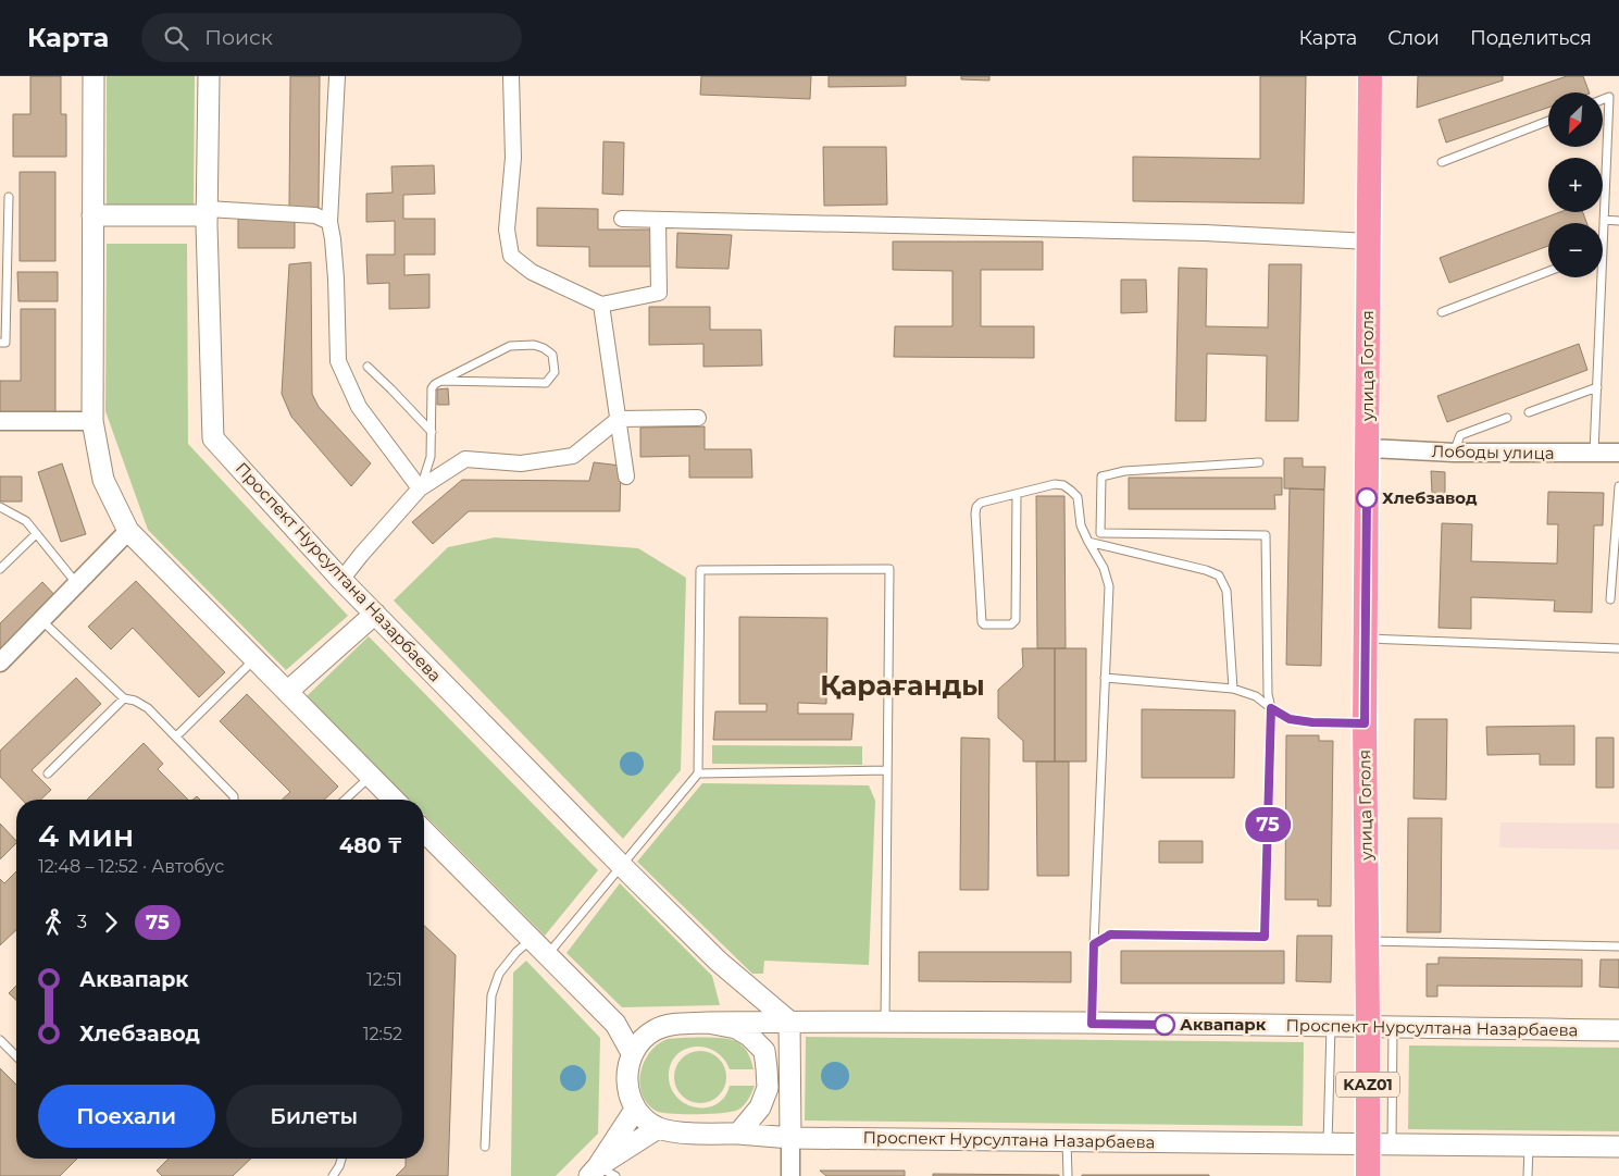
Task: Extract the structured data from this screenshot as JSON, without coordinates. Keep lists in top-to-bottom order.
{
  "streets": {
    "highway": ["улица Гоголя", "KАZ01"],
    "main road": ["Проспект Нурсултана Назарбаева"],
    "street": ["Лободы улица"]
  },
  "crossings": [
    ["улица Гоголя", "Лободы улица"],
    ["улица Гоголя", "Проспект Нурсултана Назарбаева"]
  ],
  "districts": ["Қарағанды"],
  "places": ["Хлебзавод", "Аквапарк"],
  "lines": ["bus line 75"],
  "north": "bottom left",
  "page": {
    "header": "Карта",
    "search": "Поиск",
    "nav": ["Карта", "Слои", "Поделиться"],
    "on_map": "75",
    "map_buttons": ["+", "−"],
    "heading": ["4 мин", "12:48 – 12:52 · Автобус", "480 ₸"],
    "legs": ["3", "75"],
    "list": [
      {
        "name": "Аквапарк",
        "value": "12:51"
      },
      {
        "name": "Хлебзавод",
        "value": "12:52"
      }
    ],
    "buttons": ["Поехали", "Билеты"]
  }
}
